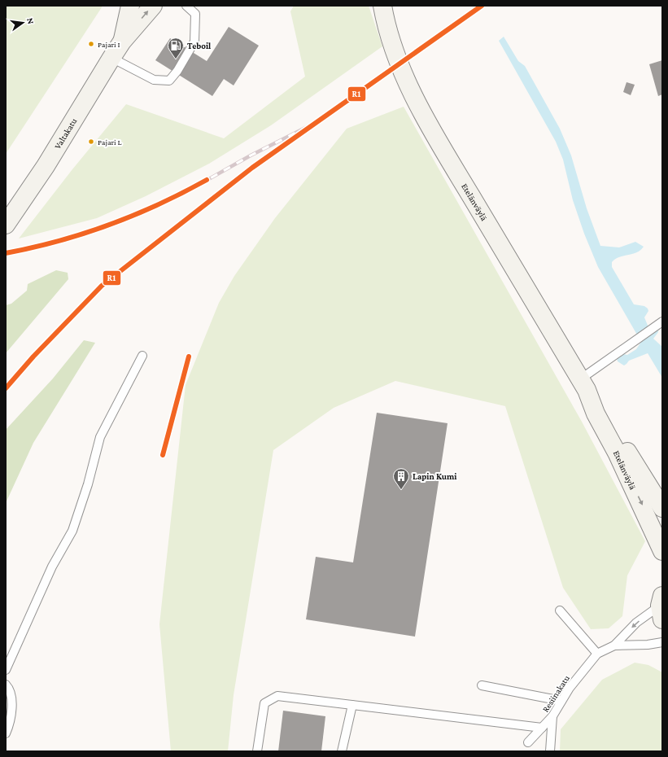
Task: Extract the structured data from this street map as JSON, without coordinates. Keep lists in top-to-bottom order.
{
  "streets": {
    "main road": ["Valtakatu", "Etelänväylä"],
    "lane": ["Resiinakatu"]
  },
  "places": {
    "other": ["Pajari I", "Pajari L"],
    "fuel station": ["Teboil"],
    "building": ["Lapin Kumi"]
  },
  "lines": ["transit line R1"],
  "north": "right"
}
